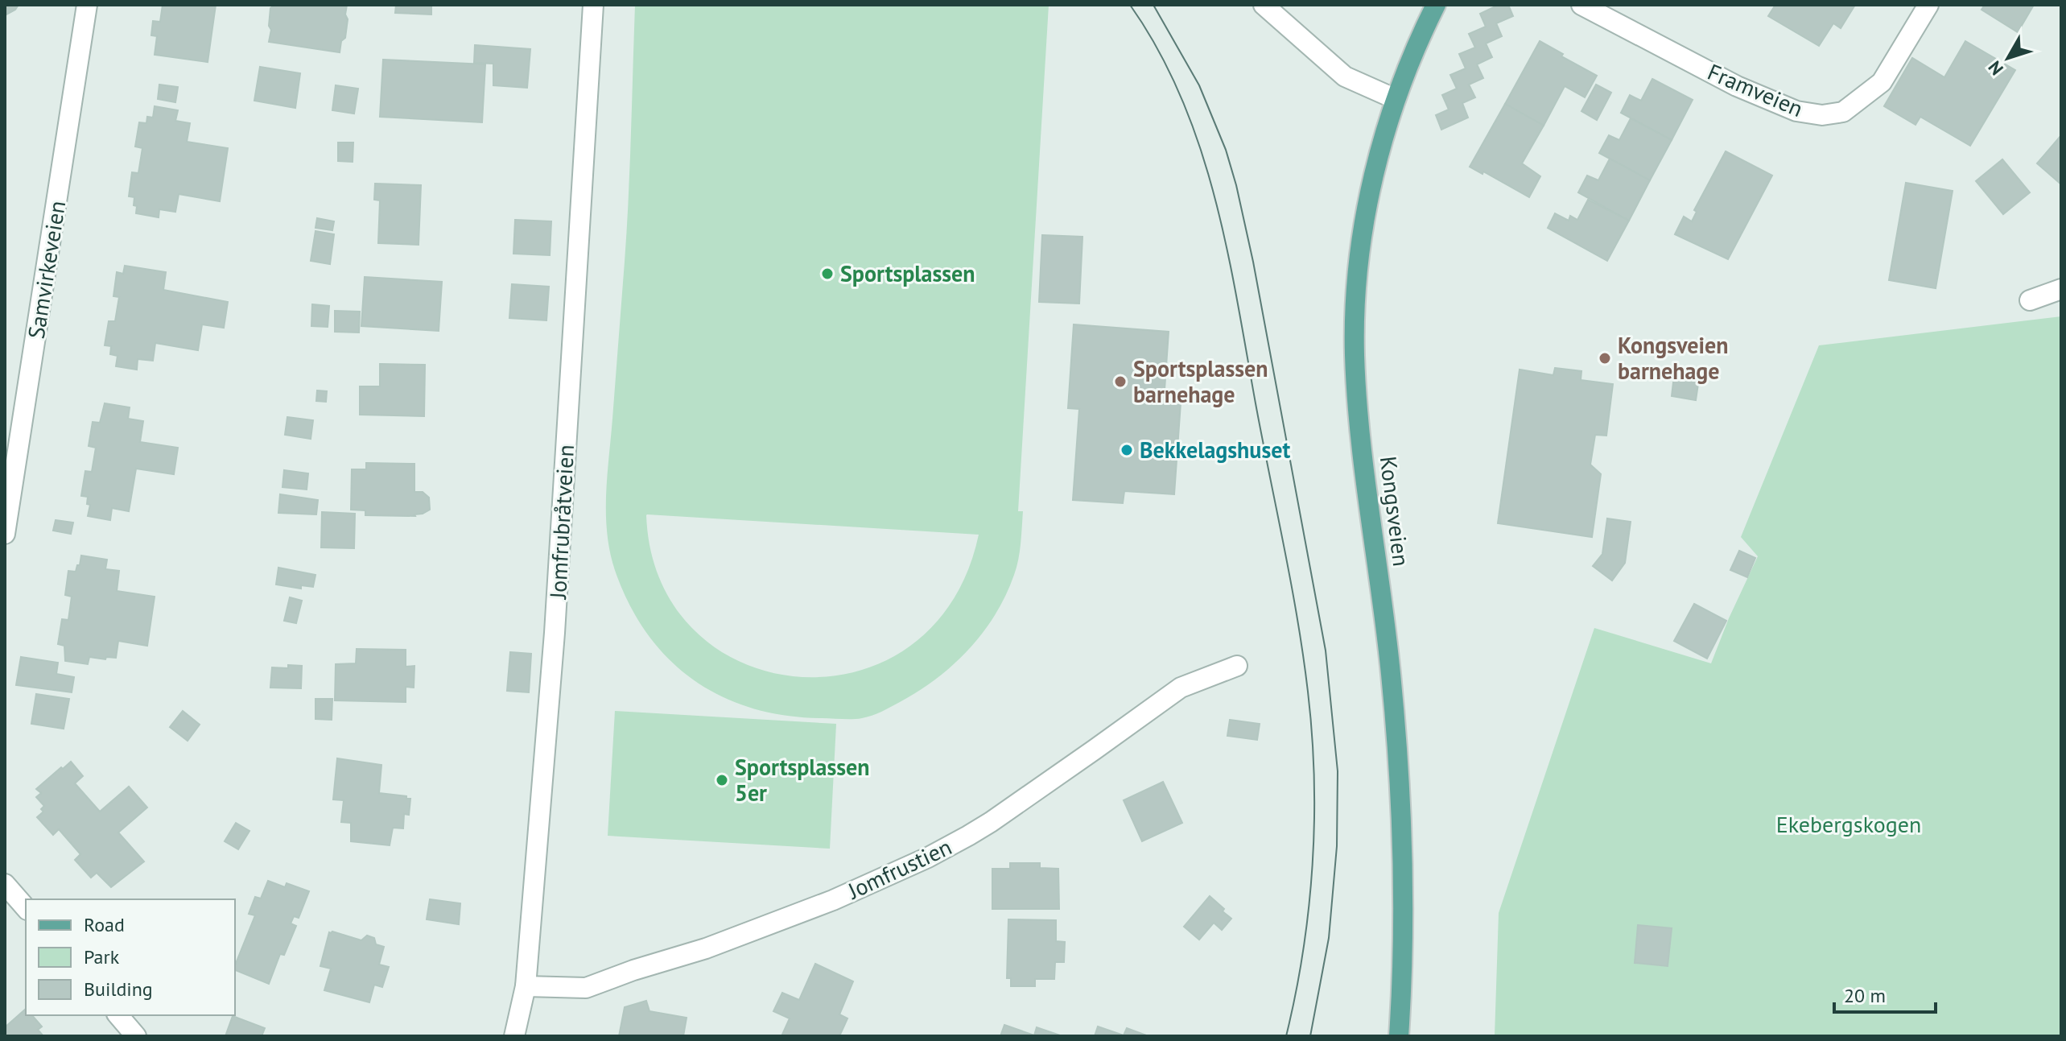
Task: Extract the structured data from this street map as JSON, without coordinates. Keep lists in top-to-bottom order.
{
  "streets": {
    "main road": ["Kongsveien"],
    "street": [
      "Framveien",
      "Samvirkeveien",
      "Jomfrubråtveien",
      "Jomfrustien"
    ]
  },
  "crossings": [
    ["Jomfrubråtveien", "Jomfrustien"]
  ],
  "parks": ["Ekebergskogen"],
  "places": [
    "Sportsplassen",
    "Kongsveien barnehage",
    "Sportsplassen barnehage",
    "Bekkelagshuset",
    "Sportsplassen 5er"
  ],
  "legend": ["Road", "Park", "Building"],
  "scale_bar": "20 m",
  "north": "bottom left"
}
